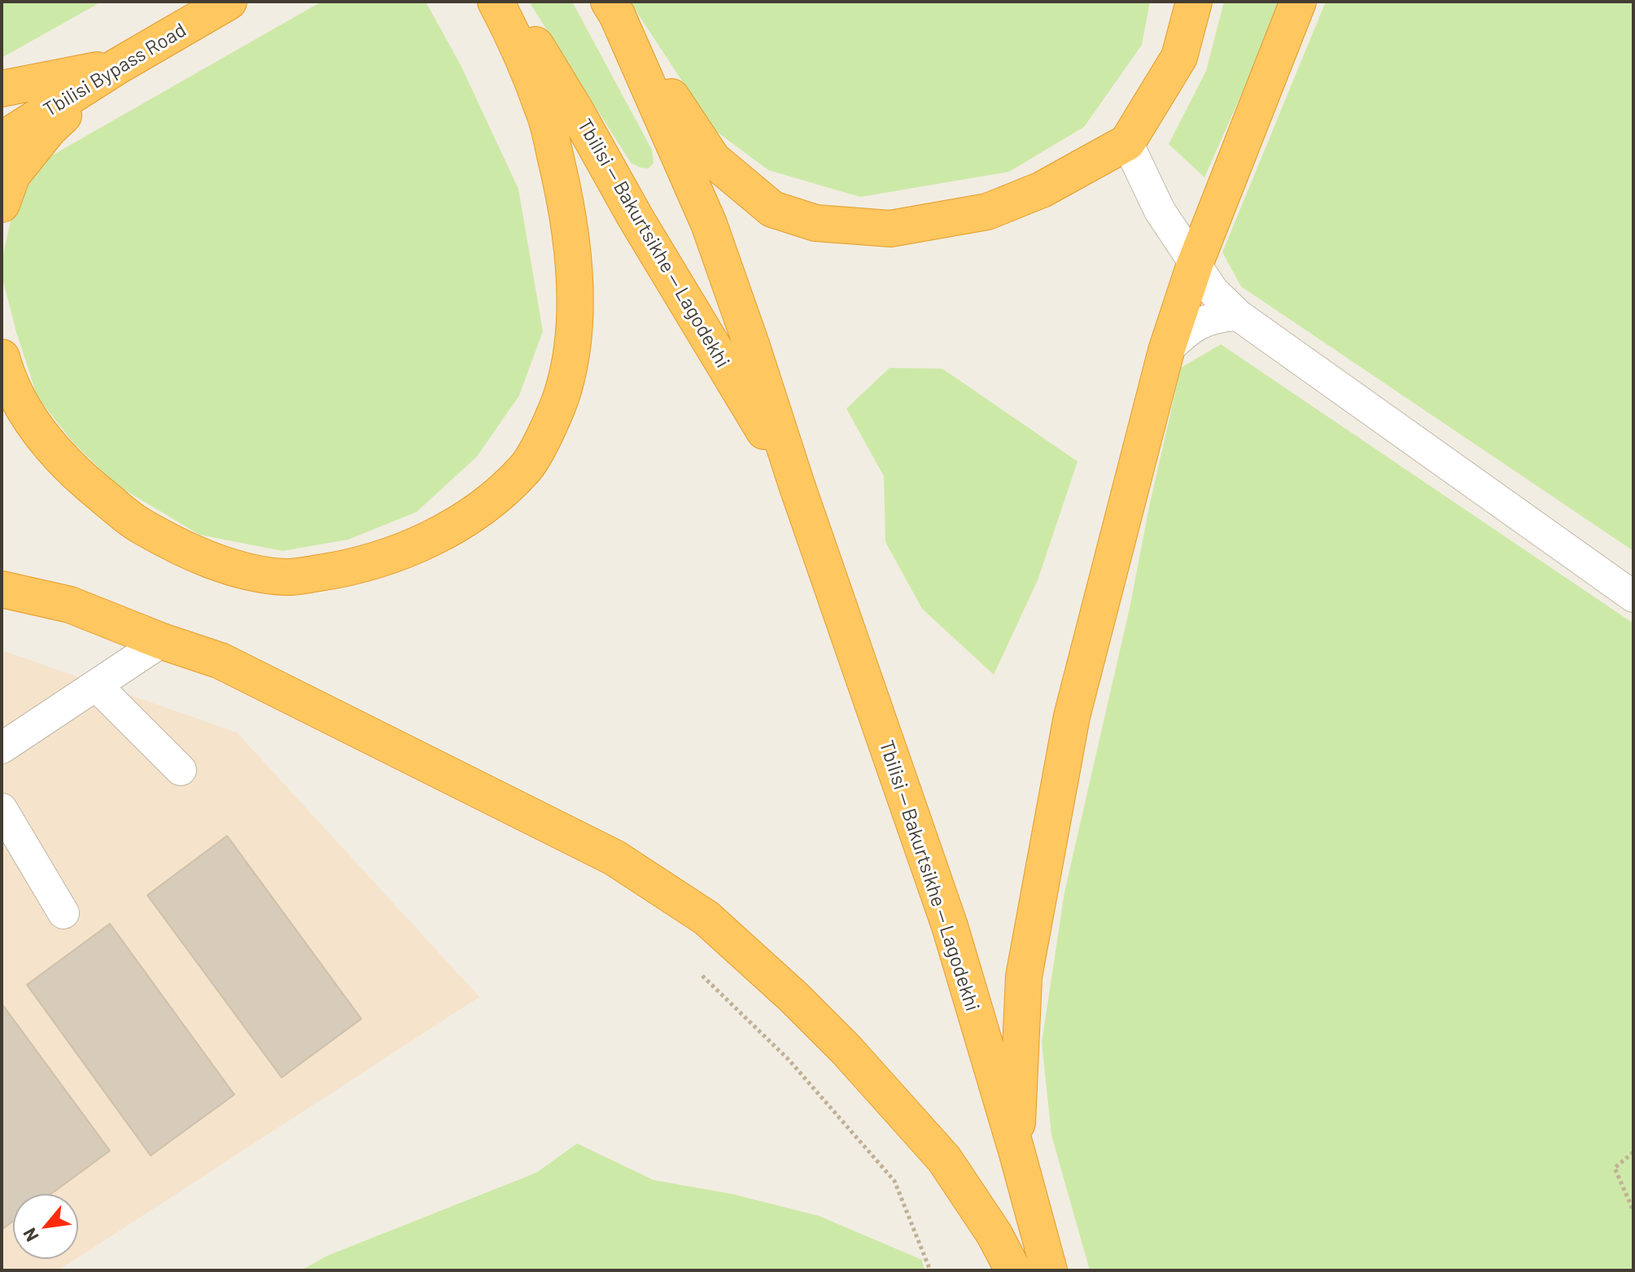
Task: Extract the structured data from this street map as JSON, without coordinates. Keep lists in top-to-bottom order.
{
  "streets": {
    "highway": ["Tbilisi Bypass Road", "Tbilisi — Bakurtsikhe — Lagodekhi"]
  },
  "north": "bottom left"
}
